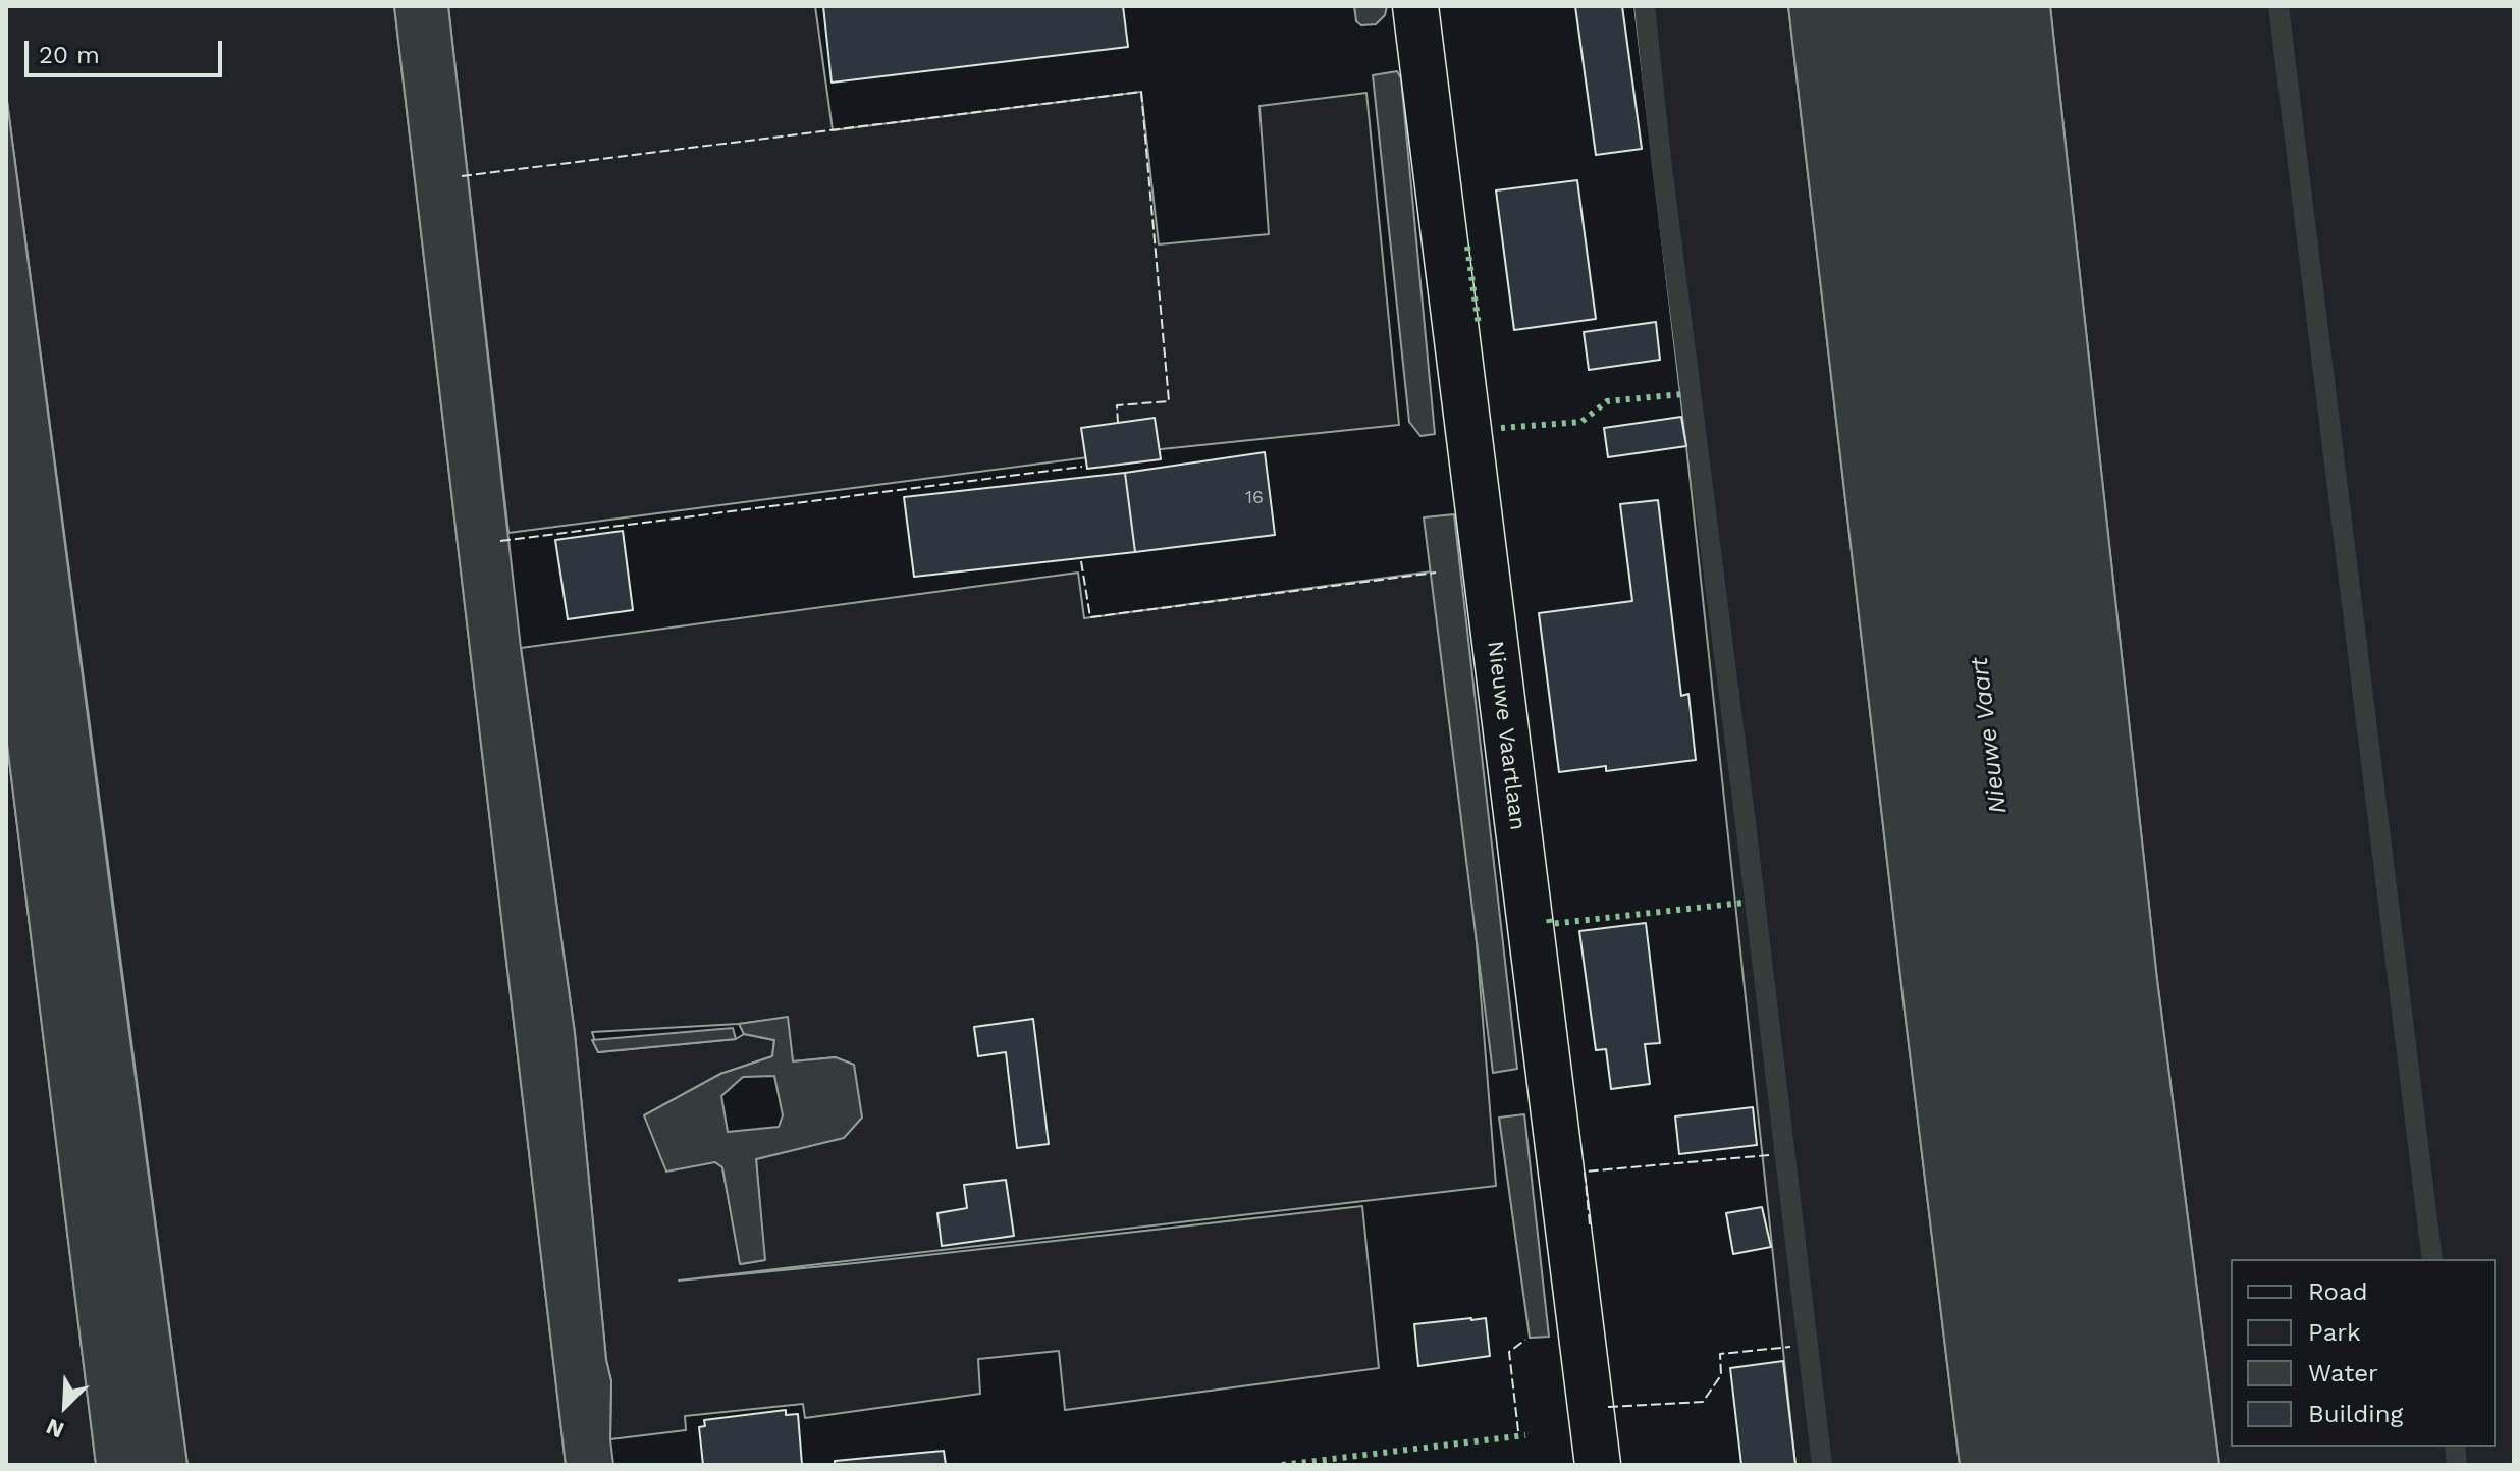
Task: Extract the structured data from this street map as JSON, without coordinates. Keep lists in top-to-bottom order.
{
  "streets": {
    "street": ["Nieuwe Vaartlaan"]
  },
  "water": ["Nieuwe Vaart"],
  "house_numbers": ["16"],
  "legend": [
    "Road",
    "Park",
    "Water",
    "Building"
  ],
  "scale_bar": "20 m",
  "north": "bottom left"
}
